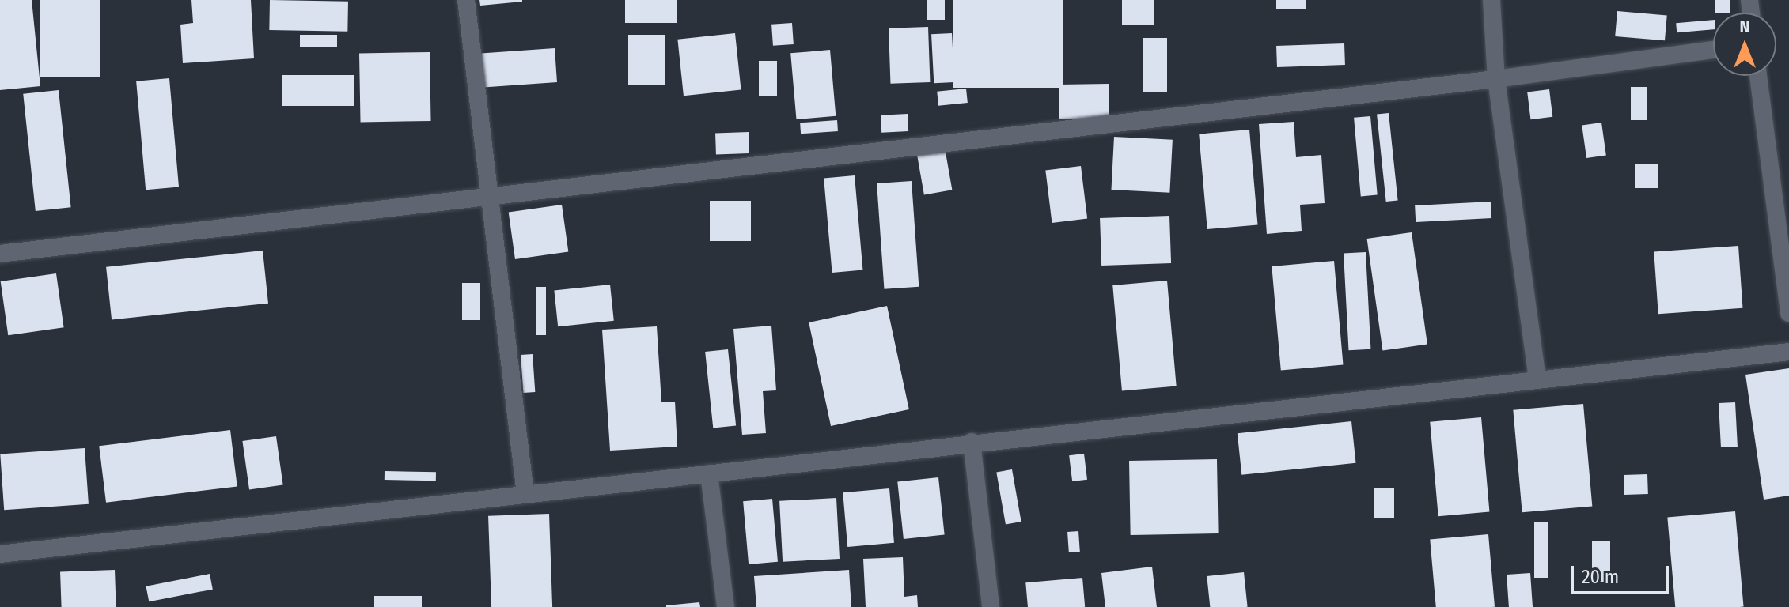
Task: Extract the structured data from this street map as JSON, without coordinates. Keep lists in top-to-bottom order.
{
  "scale_bar": "20 m",
  "north": "top"
}
